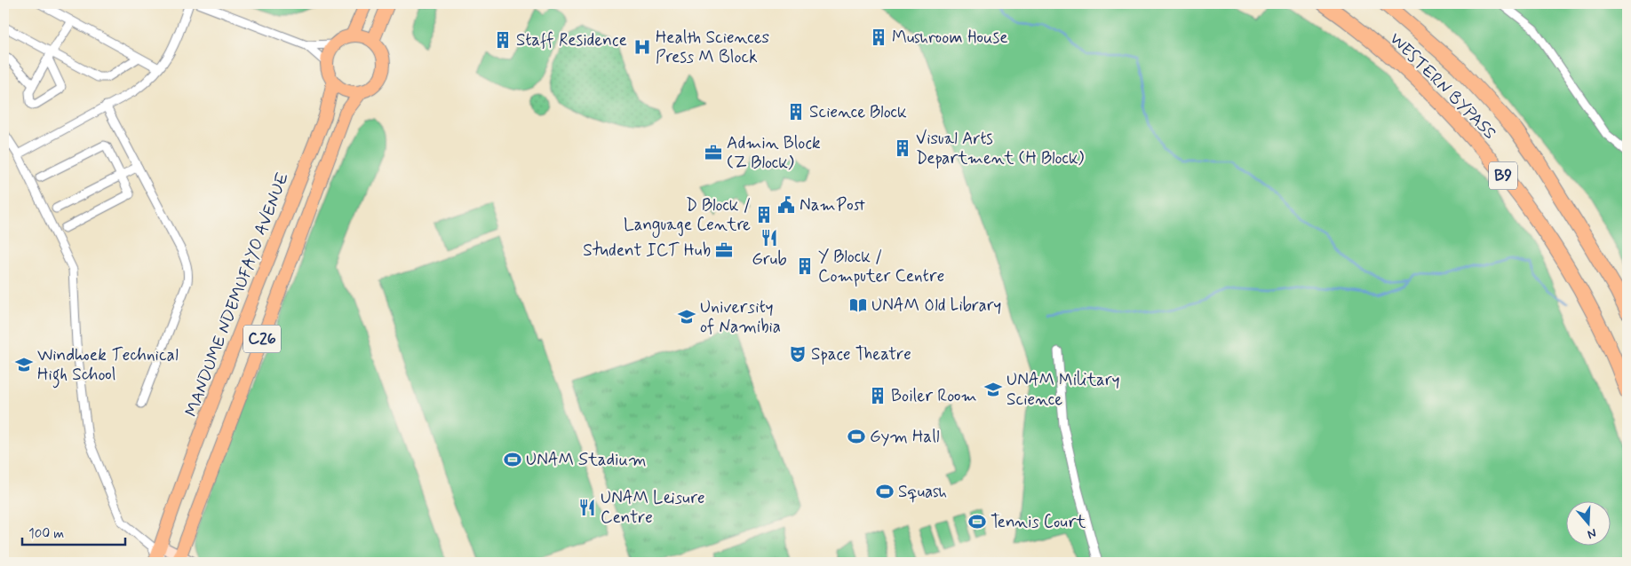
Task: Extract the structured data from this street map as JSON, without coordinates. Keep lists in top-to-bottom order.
{
  "streets": {
    "highway": ["WESTERN BYPASS", "B9"],
    "main road": ["MANDUME NDEMUFAYO AVENUE", "C26"]
  },
  "crossings": [
    ["MANDUME NDEMUFAYO AVENUE", "C26"]
  ],
  "places": {
    "building": [
      "Mushroom House",
      "Staff Residence",
      "Science Block",
      "Visual Arts Department (H Block)",
      "D Block / Language Centre",
      "Y Block / Computer Centre",
      "Boiler Room"
    ],
    "hospital": ["Health Sciences Press M Block"],
    "office": ["Admin Block (Z Block)", "Student ICT Hub"],
    "public building": ["NamPost"],
    "restaurant": ["Grub", "UNAM Leisure Centre"],
    "library": ["UNAM Old Library"],
    "school or university": ["University of Namibia", "Windhoek Technical High School", "UNAM Military Science"],
    "theatre": ["Space Theatre"],
    "sports": [
      "Gym Hall",
      "UNAM Stadium",
      "Squash",
      "Tennis Court"
    ]
  },
  "scale_bar": "100 m",
  "north": "bottom"
}
